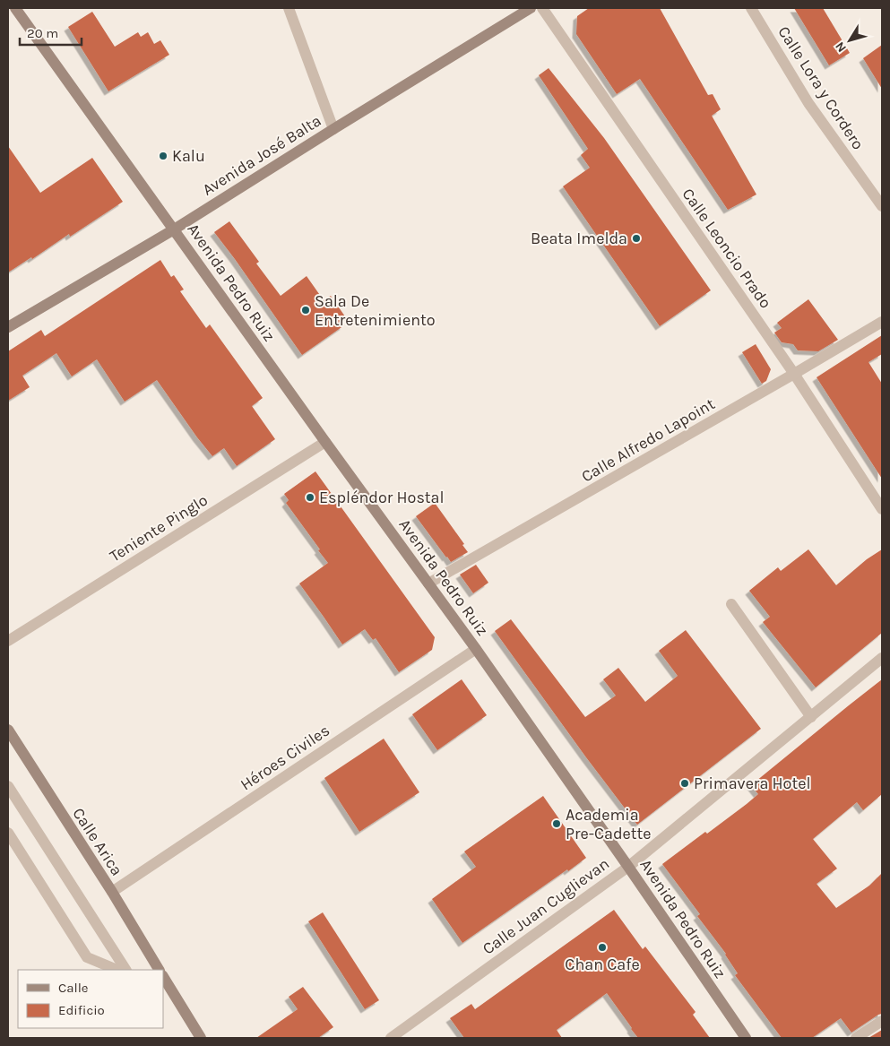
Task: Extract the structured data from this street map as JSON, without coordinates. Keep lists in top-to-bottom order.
{
  "streets": {
    "street": [
      "Calle Lora y Cordero",
      "Avenida José Balta",
      "Calle Leoncio Prado",
      "Avenida Pedro Ruiz",
      "Calle Alfredo Lapoint",
      "Teniente Pinglo",
      "Héroes Civiles",
      "Calle Arica",
      "Calle Juan Cuglievan"
    ]
  },
  "crossings": [
    ["Avenida José Balta", "Avenida Pedro Ruiz"],
    ["Calle Leoncio Prado", "Calle Alfredo Lapoint"],
    ["Avenida Pedro Ruiz", "Calle Alfredo Lapoint"],
    ["Avenida Pedro Ruiz", "Teniente Pinglo"],
    ["Avenida Pedro Ruiz", "Héroes Civiles"],
    ["Avenida Pedro Ruiz", "Calle Juan Cuglievan"],
    ["Héroes Civiles", "Calle Arica"]
  ],
  "places": [
    "Kalu",
    "Beata Imelda",
    "Sala De Entretenimiento",
    "Espléndor Hostal",
    "Primavera Hotel",
    "Academia Pre-Cadette",
    "Chan Cafe"
  ],
  "legend": ["Calle", "Edificio"],
  "scale_bar": "20 m",
  "north": "bottom left"
}
